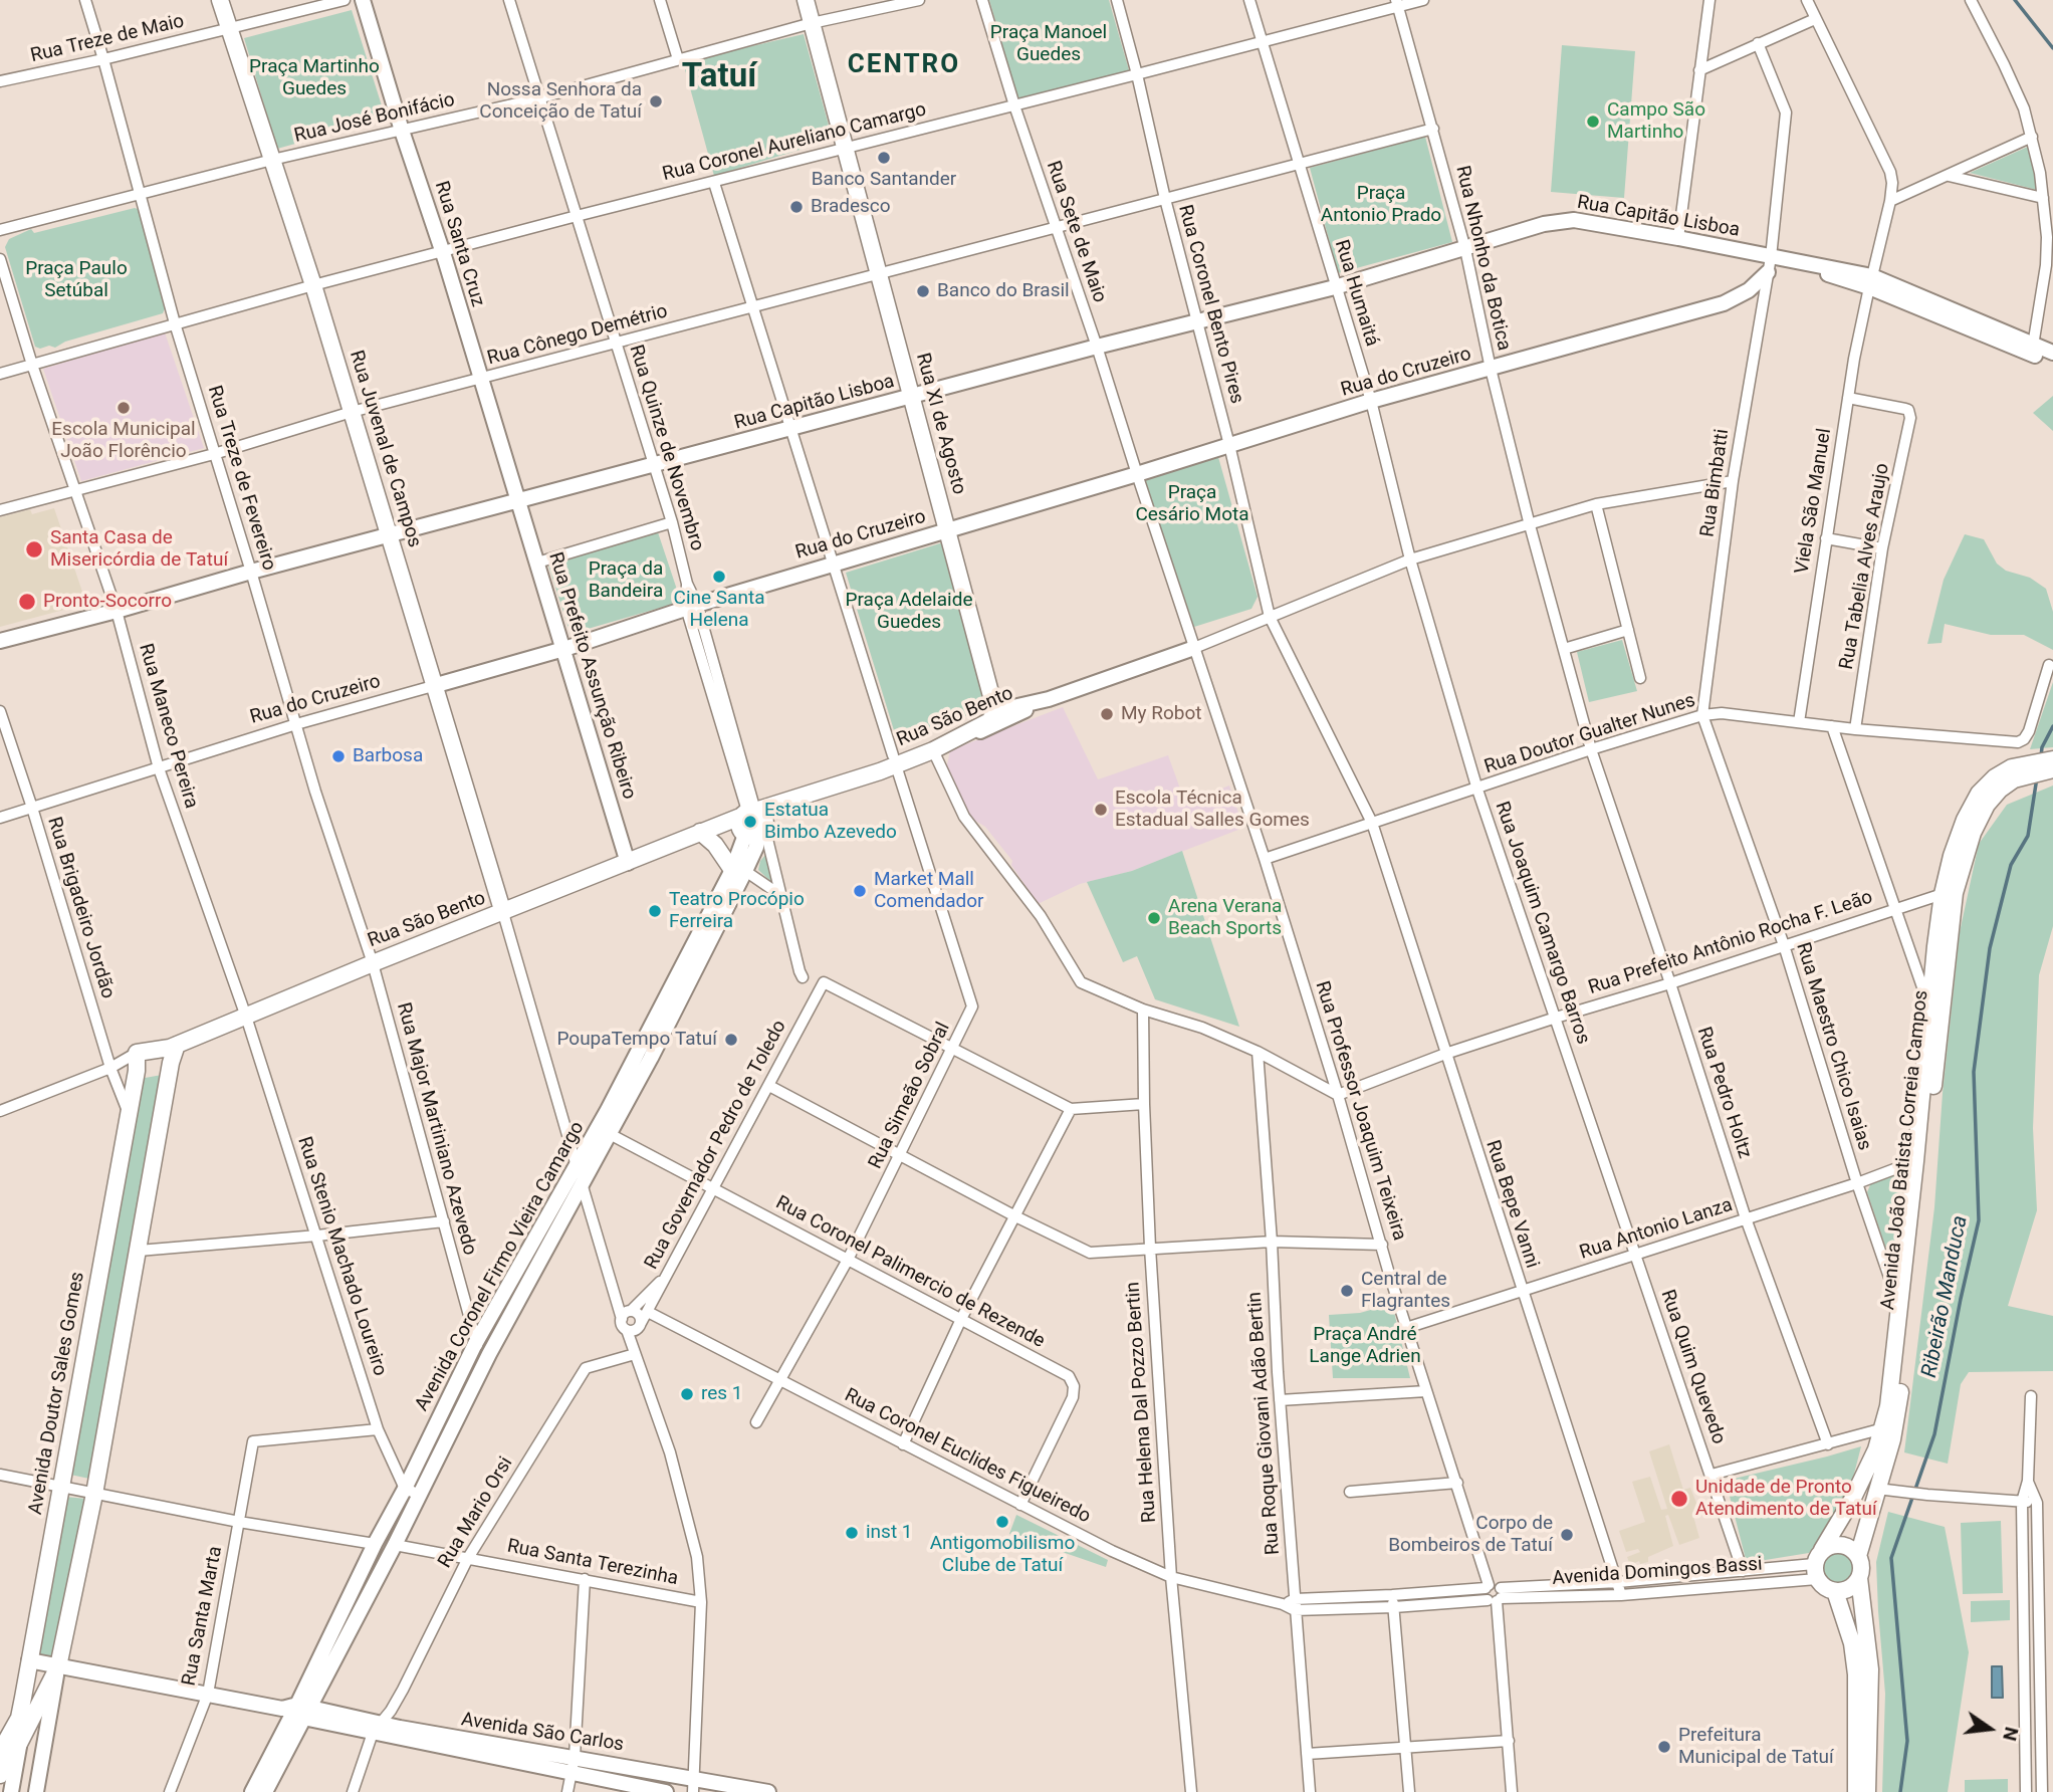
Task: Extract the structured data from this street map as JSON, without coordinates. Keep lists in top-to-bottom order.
{
  "streets": {
    "main road": [
      "Rua Capitão Lisboa",
      "Rua Santa Cruz",
      "Rua do Cruzeiro",
      "Rua XI de Agosto",
      "Rua Juvenal de Campos",
      "Rua Prefeito Assunção Ribeiro",
      "Rua São Bento",
      "Avenida João Batista Correia Campos",
      "Avenida Coronel Firmo Vieira Camargo",
      "Avenida Doutor Sales Gomes",
      "Avenida São Carlos"
    ],
    "street": [
      "Rua Treze de Maio",
      "Rua José Bonifácio",
      "Rua Coronel Aureliano Camargo",
      "Rua Sete de Maio",
      "Rua Nhonho da Botica",
      "Rua Humaitá",
      "Rua Coronel Bento Pires",
      "Rua Cônego Demétrio",
      "Rua Quinze de Novembro",
      "Rua Treze de Fevereiro",
      "Rua Bimbatti",
      "Viela São Manuel",
      "Rua Tabelia Alves Araujo",
      "Rua Maneco Pereira",
      "Rua Doutor Gualter Nunes",
      "Rua Brigadeiro Jordão",
      "Rua Joaquim Camargo Barros",
      "Rua Prefeito Antônio Rocha F. Leão",
      "Rua Maestro Chico Isaias",
      "Rua Pedro Holtz",
      "Rua Simeão Sobral",
      "Rua Professor Joaquim Teixeira",
      "Rua Major Martiniano Azevedo",
      "Rua Governador Pedro de Toledo",
      "Rua Bepe Vanni",
      "Rua Antonio Lanza",
      "Rua Stenio Machado Loureiro",
      "Rua Coronel Palimercio de Rezende",
      "Rua Quim Quevedo",
      "Rua Helena Dal Pozzo Bertin",
      "Rua Roque Giovani Adão Bertin",
      "Rua Coronel Euclides Figueiredo",
      "Rua Mario Orsi",
      "Rua Santa Terezinha",
      "Avenida Domingos Bassi",
      "Rua Santa Marta"
    ]
  },
  "crossings": [
    ["Rua Treze de Maio", "Rua Juvenal de Campos"],
    ["Rua Treze de Maio", "Rua Treze de Fevereiro"],
    ["Rua José Bonifácio", "Rua Santa Cruz"],
    ["Rua José Bonifácio", "Rua XI de Agosto"],
    ["Rua José Bonifácio", "Rua Quinze de Novembro"],
    ["Rua José Bonifácio", "Rua Juvenal de Campos"],
    ["Rua José Bonifácio", "Rua Treze de Fevereiro"],
    ["Rua Coronel Aureliano Camargo", "Rua Sete de Maio"],
    ["Rua Coronel Aureliano Camargo", "Rua Santa Cruz"],
    ["Rua Coronel Aureliano Camargo", "Rua Nhonho da Botica"],
    ["Rua Coronel Aureliano Camargo", "Rua Humaitá"],
    ["Rua Coronel Aureliano Camargo", "Rua Coronel Bento Pires"],
    ["Rua Coronel Aureliano Camargo", "Rua XI de Agosto"],
    ["Rua Coronel Aureliano Camargo", "Rua Quinze de Novembro"],
    ["Rua Coronel Aureliano Camargo", "Rua Juvenal de Campos"],
    ["Rua Coronel Aureliano Camargo", "Rua Treze de Fevereiro"],
    ["Rua Capitão Lisboa", "Rua Sete de Maio"],
    ["Rua Capitão Lisboa", "Rua Santa Cruz"],
    ["Rua Capitão Lisboa", "Rua Nhonho da Botica"],
    ["Rua Capitão Lisboa", "Rua Humaitá"],
    ["Rua Capitão Lisboa", "Rua Coronel Bento Pires"],
    ["Rua Capitão Lisboa", "Rua XI de Agosto"],
    ["Rua Capitão Lisboa", "Rua Quinze de Novembro"],
    ["Rua Capitão Lisboa", "Rua Juvenal de Campos"],
    ["Rua Capitão Lisboa", "Rua Treze de Fevereiro"],
    ["Rua Capitão Lisboa", "Rua Bimbatti"],
    ["Rua Capitão Lisboa", "Viela São Manuel"],
    ["Rua Capitão Lisboa", "Rua Prefeito Assunção Ribeiro"],
    ["Rua Capitão Lisboa", "Rua Maneco Pereira"],
    ["Rua Sete de Maio", "Rua Cônego Demétrio"],
    ["Rua Sete de Maio", "Rua do Cruzeiro"],
    ["Rua Sete de Maio", "Rua São Bento"],
    ["Rua Sete de Maio", "Rua Professor Joaquim Teixeira"],
    ["Rua Santa Cruz", "Rua Cônego Demétrio"],
    ["Rua Santa Cruz", "Rua Prefeito Assunção Ribeiro"],
    ["Rua Nhonho da Botica", "Rua Cônego Demétrio"],
    ["Rua Nhonho da Botica", "Rua do Cruzeiro"],
    ["Rua Nhonho da Botica", "Rua Pedro Holtz"],
    ["Rua Humaitá", "Rua Cônego Demétrio"],
    ["Rua Humaitá", "Rua do Cruzeiro"],
    ["Rua Humaitá", "Rua Joaquim Camargo Barros"],
    ["Rua Coronel Bento Pires", "Rua Cônego Demétrio"],
    ["Rua Coronel Bento Pires", "Rua do Cruzeiro"],
    ["Rua Coronel Bento Pires", "Rua Doutor Gualter Nunes"],
    ["Rua Coronel Bento Pires", "Rua Bepe Vanni"],
    ["Rua Cônego Demétrio", "Rua XI de Agosto"],
    ["Rua Cônego Demétrio", "Rua Quinze de Novembro"],
    ["Rua Cônego Demétrio", "Rua Juvenal de Campos"],
    ["Rua Cônego Demétrio", "Rua Treze de Fevereiro"],
    ["Rua Cônego Demétrio", "Rua Maneco Pereira"],
    ["Rua do Cruzeiro", "Rua XI de Agosto"],
    ["Rua do Cruzeiro", "Rua Quinze de Novembro"],
    ["Rua do Cruzeiro", "Rua Juvenal de Campos"],
    ["Rua do Cruzeiro", "Rua Treze de Fevereiro"],
    ["Rua do Cruzeiro", "Rua Bimbatti"],
    ["Rua do Cruzeiro", "Rua Prefeito Assunção Ribeiro"],
    ["Rua do Cruzeiro", "Rua Maneco Pereira"],
    ["Rua do Cruzeiro", "Rua Brigadeiro Jordão"],
    ["Rua XI de Agosto", "Rua São Bento"],
    ["Rua Quinze de Novembro", "Rua São Bento"],
    ["Rua Quinze de Novembro", "Avenida Coronel Firmo Vieira Camargo"],
    ["Rua Juvenal de Campos", "Rua São Bento"],
    ["Rua Treze de Fevereiro", "Rua São Bento"],
    ["Rua Treze de Fevereiro", "Rua Major Martiniano Azevedo"],
    ["Rua Bimbatti", "Rua Doutor Gualter Nunes"],
    ["Rua Bimbatti", "Rua Maestro Chico Isaias"],
    ["Viela São Manuel", "Rua Tabelia Alves Araujo"],
    ["Viela São Manuel", "Rua Doutor Gualter Nunes"],
    ["Rua Tabelia Alves Araujo", "Rua Doutor Gualter Nunes"],
    ["Rua Prefeito Assunção Ribeiro", "Rua São Bento"],
    ["Rua São Bento", "Rua Maneco Pereira"],
    ["Rua São Bento", "Rua Brigadeiro Jordão"],
    ["Rua São Bento", "Rua Simeão Sobral"],
    ["Rua São Bento", "Rua Professor Joaquim Teixeira"],
    ["Rua São Bento", "Rua Major Martiniano Azevedo"],
    ["Rua São Bento", "Rua Stenio Machado Loureiro"],
    ["Rua São Bento", "Avenida Coronel Firmo Vieira Camargo"],
    ["Rua São Bento", "Avenida Doutor Sales Gomes"],
    ["Rua Maneco Pereira", "Rua Stenio Machado Loureiro"],
    ["Rua Doutor Gualter Nunes", "Rua Joaquim Camargo Barros"],
    ["Rua Doutor Gualter Nunes", "Rua Maestro Chico Isaias"],
    ["Rua Doutor Gualter Nunes", "Rua Pedro Holtz"],
    ["Rua Doutor Gualter Nunes", "Rua Professor Joaquim Teixeira"],
    ["Rua Doutor Gualter Nunes", "Rua Bepe Vanni"],
    ["Rua Brigadeiro Jordão", "Avenida Doutor Sales Gomes"],
    ["Rua Joaquim Camargo Barros", "Rua Prefeito Antônio Rocha F. Leão"],
    ["Rua Joaquim Camargo Barros", "Rua Antonio Lanza"],
    ["Rua Joaquim Camargo Barros", "Rua Quim Quevedo"],
    ["Rua Prefeito Antônio Rocha F. Leão", "Rua Maestro Chico Isaias"],
    ["Rua Prefeito Antônio Rocha F. Leão", "Rua Pedro Holtz"],
    ["Rua Prefeito Antônio Rocha F. Leão", "Rua Professor Joaquim Teixeira"],
    ["Rua Prefeito Antônio Rocha F. Leão", "Avenida João Batista Correia Campos"],
    ["Rua Prefeito Antônio Rocha F. Leão", "Rua Bepe Vanni"],
    ["Rua Maestro Chico Isaias", "Avenida João Batista Correia Campos"],
    ["Rua Maestro Chico Isaias", "Rua Antonio Lanza"],
    ["Rua Pedro Holtz", "Rua Antonio Lanza"],
    ["Rua Simeão Sobral", "Rua Governador Pedro de Toledo"],
    ["Rua Simeão Sobral", "Rua Coronel Palimercio de Rezende"],
    ["Rua Simeão Sobral", "Rua Coronel Euclides Figueiredo"],
    ["Rua Professor Joaquim Teixeira", "Rua Antonio Lanza"],
    ["Rua Professor Joaquim Teixeira", "Avenida Domingos Bassi"],
    ["Rua Major Martiniano Azevedo", "Avenida Coronel Firmo Vieira Camargo"],
    ["Rua Governador Pedro de Toledo", "Rua Coronel Palimercio de Rezende"],
    ["Rua Governador Pedro de Toledo", "Rua Coronel Euclides Figueiredo"],
    ["Avenida João Batista Correia Campos", "Rua Antonio Lanza"],
    ["Avenida João Batista Correia Campos", "Avenida Domingos Bassi"],
    ["Rua Bepe Vanni", "Rua Antonio Lanza"],
    ["Rua Bepe Vanni", "Avenida Domingos Bassi"],
    ["Rua Antonio Lanza", "Rua Quim Quevedo"],
    ["Rua Stenio Machado Loureiro", "Avenida Coronel Firmo Vieira Camargo"],
    ["Rua Stenio Machado Loureiro", "Rua Santa Marta"],
    ["Avenida Coronel Firmo Vieira Camargo", "Rua Coronel Palimercio de Rezende"],
    ["Avenida Coronel Firmo Vieira Camargo", "Rua Santa Terezinha"],
    ["Avenida Coronel Firmo Vieira Camargo", "Avenida São Carlos"],
    ["Rua Coronel Palimercio de Rezende", "Rua Coronel Euclides Figueiredo"],
    ["Rua Quim Quevedo", "Avenida Domingos Bassi"],
    ["Avenida Doutor Sales Gomes", "Avenida São Carlos"],
    ["Rua Helena Dal Pozzo Bertin", "Rua Coronel Euclides Figueiredo"],
    ["Rua Roque Giovani Adão Bertin", "Rua Coronel Euclides Figueiredo"],
    ["Rua Roque Giovani Adão Bertin", "Avenida Domingos Bassi"],
    ["Rua Coronel Euclides Figueiredo", "Avenida Domingos Bassi"],
    ["Rua Mario Orsi", "Rua Santa Terezinha"],
    ["Rua Mario Orsi", "Avenida São Carlos"],
    ["Rua Santa Marta", "Avenida São Carlos"]
  ],
  "districts": ["CENTRO", "Tatuí"],
  "water": ["Ribeirão Manduca"],
  "parks": [
    "Praça Manoel Guedes",
    "Praça Martinho Guedes",
    "Praça Antonio Prado",
    "Praça Paulo Setúbal",
    "Praça Cesário Mota",
    "Praça da Bandeira",
    "Praça Adelaide Guedes",
    "Praça André Lange Adrien"
  ],
  "places": [
    "Nossa Senhora da Conceição de Tatuí",
    "Campo São Martinho",
    "Banco Santander",
    "Bradesco",
    "Banco do Brasil",
    "Escola Municipal João Florêncio",
    "Santa Casa de Misericórdia de Tatuí",
    "Cine Santa Helena",
    "Pronto-Socorro",
    "My Robot",
    "Barbosa",
    "Escola Técnica Estadual Salles Gomes",
    "Estatua Bimbo Azevedo",
    "Market Mall Comendador",
    "Teatro Procópio Ferreira",
    "Arena Verana Beach Sports",
    "PoupaTempo Tatuí",
    "Central de Flagrantes",
    "res 1",
    "Unidade de Pronto Atendimento de Tatuí",
    "Antigomobilismo Clube de Tatuí",
    "inst 1",
    "Corpo de Bombeiros de Tatuí",
    "Prefeitura Municipal de Tatuí"
  ],
  "north": "right"
}
